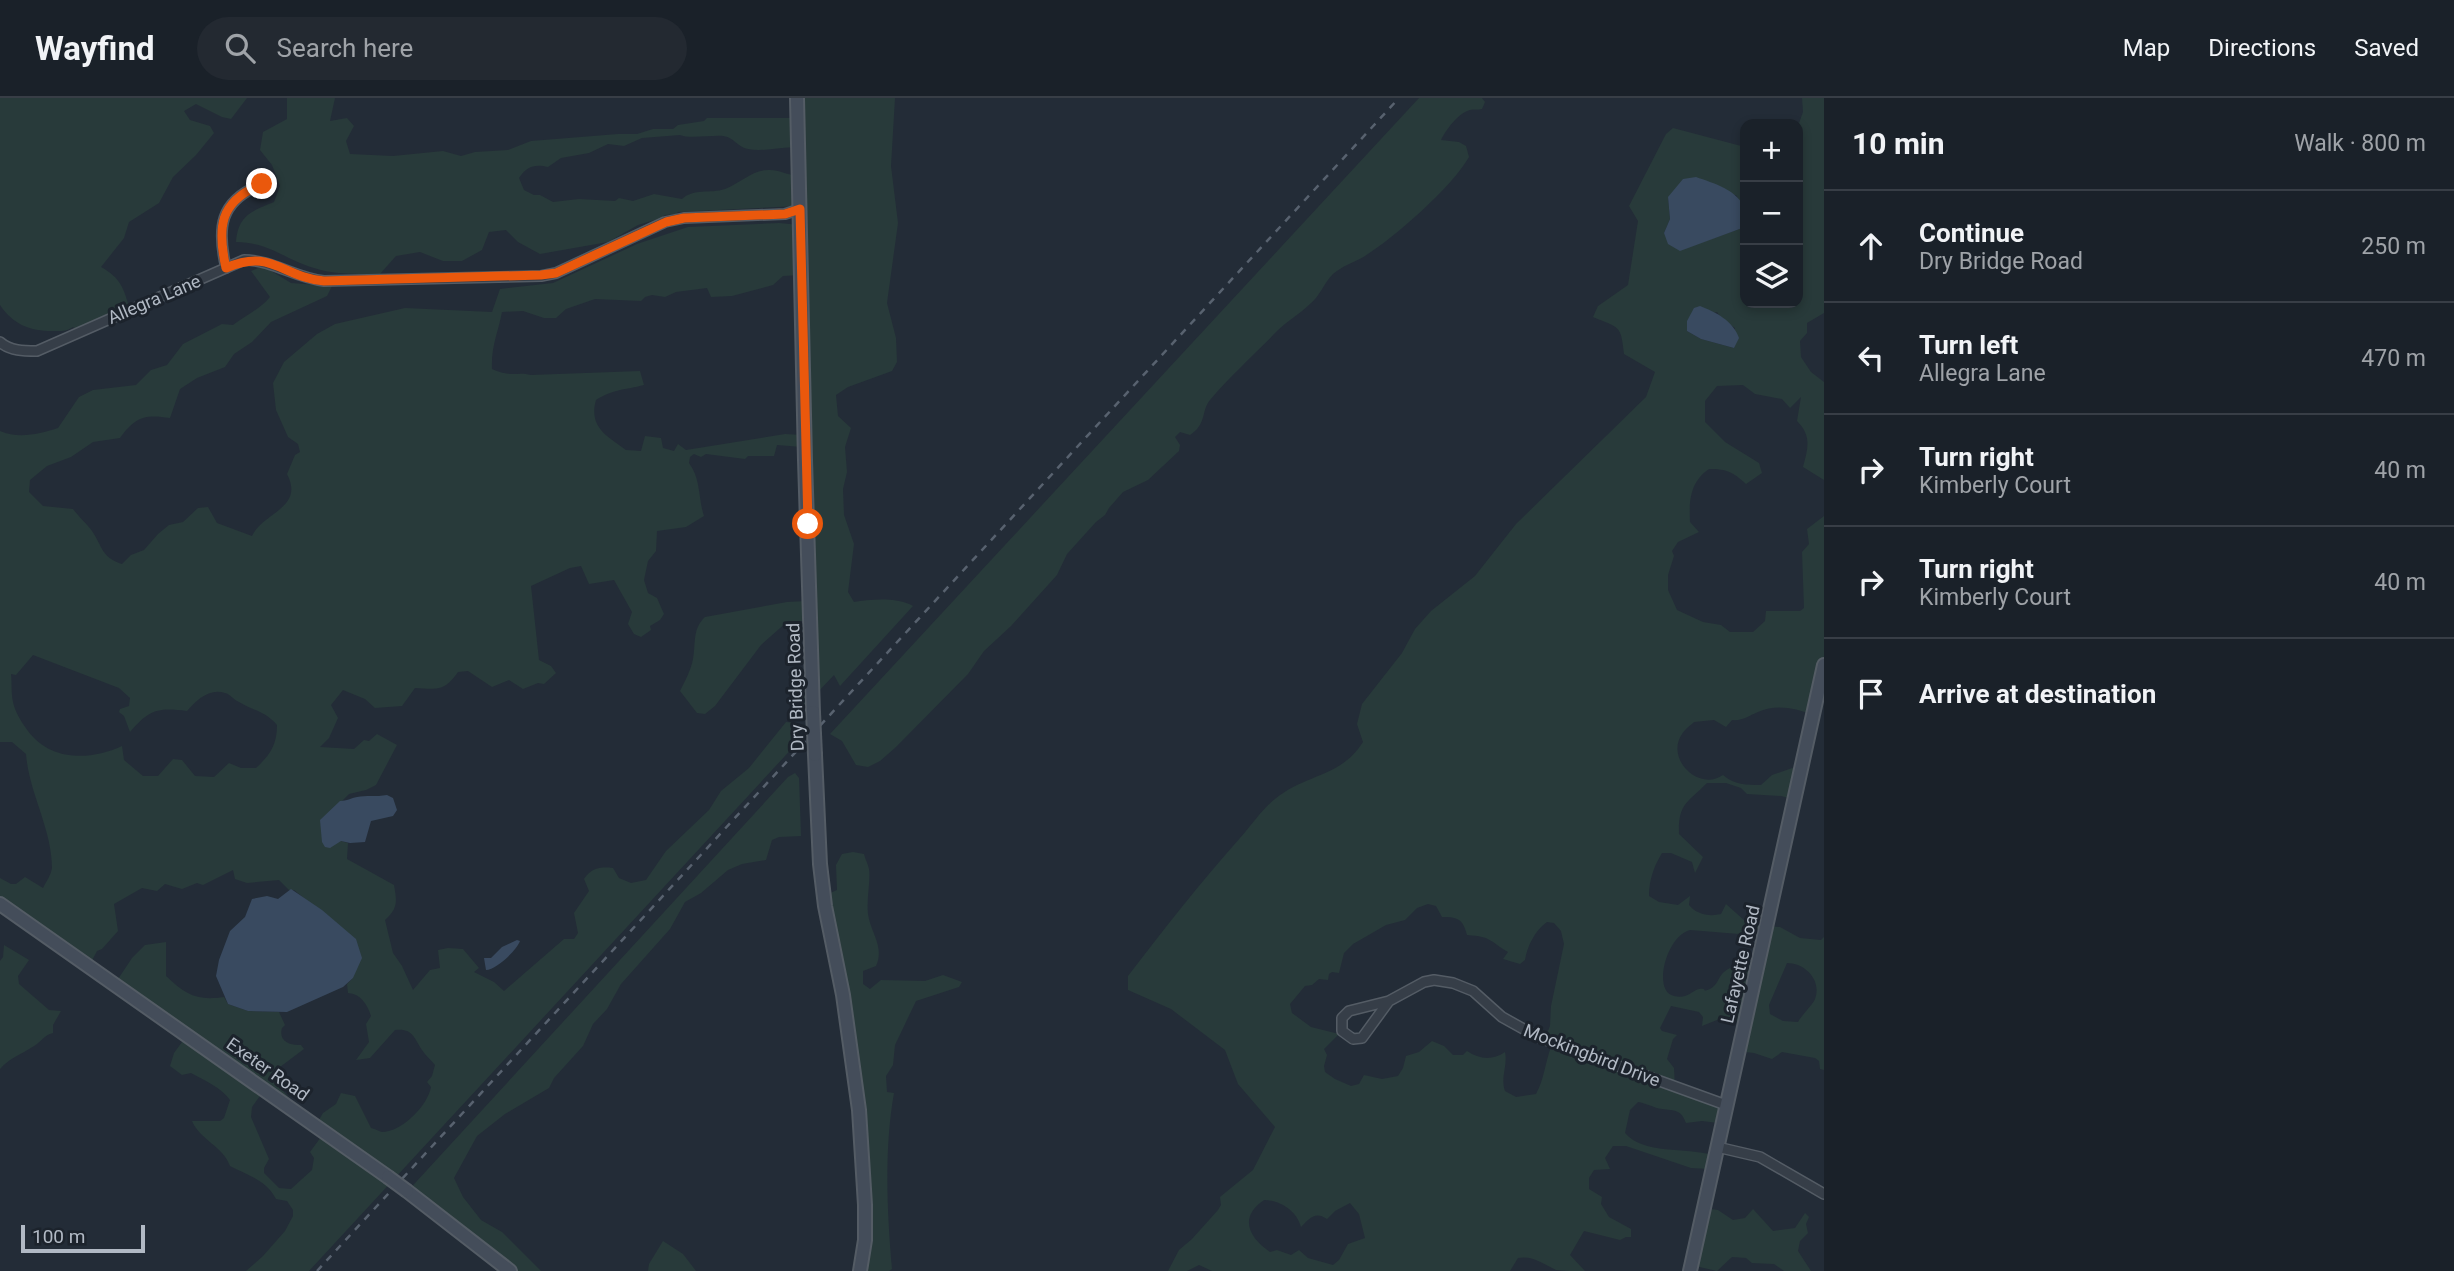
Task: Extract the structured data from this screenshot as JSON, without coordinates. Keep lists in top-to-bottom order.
{
  "streets": {
    "street": [
      "Allegra Lane",
      "Dry Bridge Road",
      "Lafayette Road",
      "Mockingbird Drive",
      "Exeter Road"
    ]
  },
  "crossings": [
    ["Allegra Lane", "Dry Bridge Road"],
    ["Lafayette Road", "Mockingbird Drive"]
  ],
  "scale_bar": "100 m",
  "page": {
    "header": "Wayfind",
    "search": "Search here",
    "nav": ["Map", "Directions", "Saved"],
    "heading": ["10 min", "Walk · 800 m"],
    "map_buttons": ["+", "−"],
    "list": [
      ["Continue", "Dry Bridge Road", "250 m"],
      ["Turn left", "Allegra Lane", "470 m"],
      ["Turn right", "Kimberly Court", "40 m"],
      ["Turn right", "Kimberly Court", "40 m"],
      "Arrive at destination"
    ],
    "scale": "100 m"
  }
}
